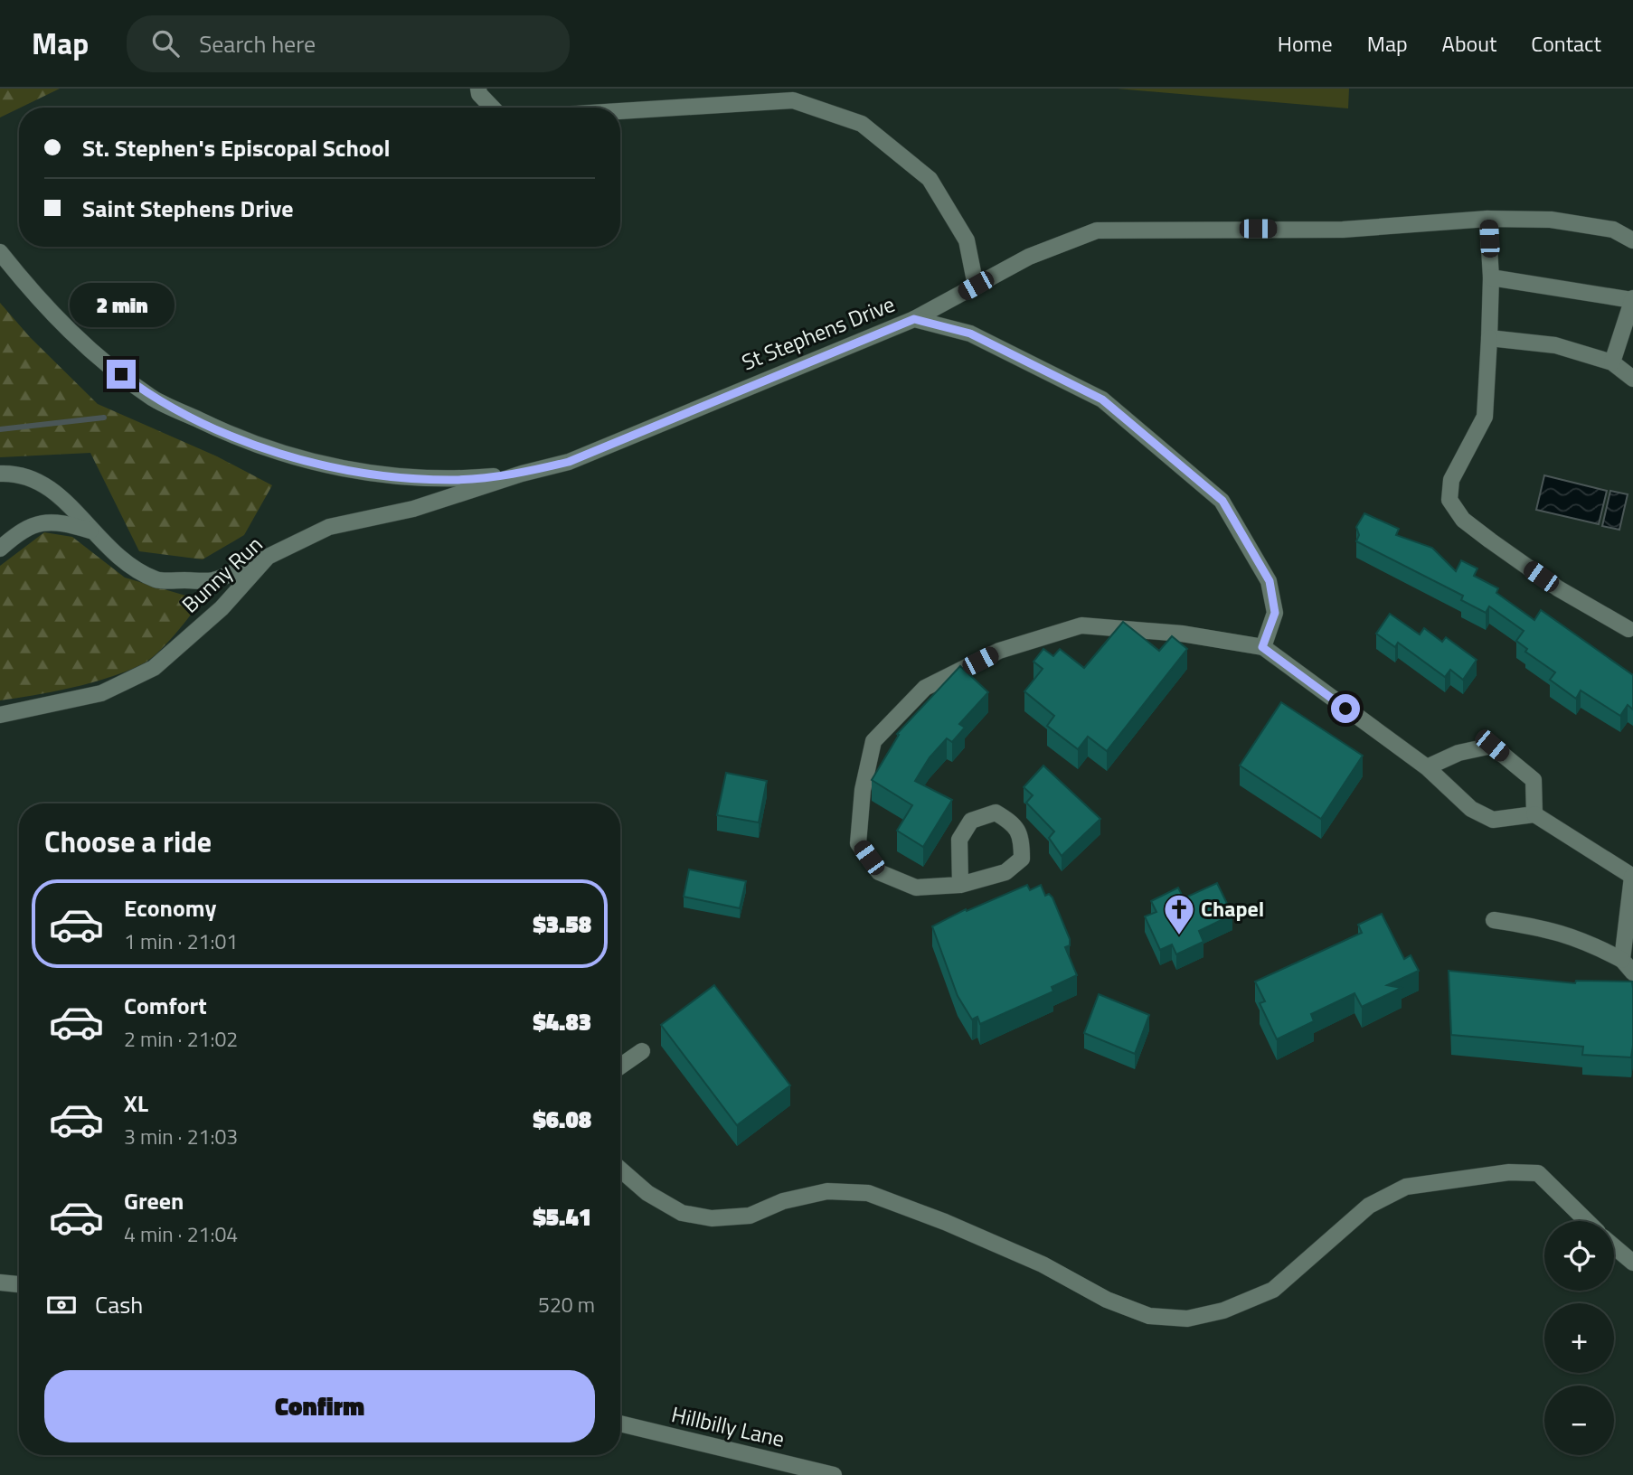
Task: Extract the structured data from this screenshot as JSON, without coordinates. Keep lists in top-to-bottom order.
{
  "streets": {
    "street": ["St Stephens Drive", "Bunny Run", "Hillbilly Lane"]
  },
  "crossings": [
    ["St Stephens Drive", "Bunny Run"]
  ],
  "places": {
    "church": ["Chapel"]
  },
  "page": {
    "header": "Map",
    "search": "Search here",
    "nav": [
      "Home",
      "Map",
      "About",
      "Contact"
    ],
    "banner": ["St. Stephen's Episcopal School", "Saint Stephens Drive"],
    "bubble": "2 min",
    "heading": "Choose a ride",
    "list": [
      {
        "name": "Economy",
        "note": "1 min · 21:01",
        "value": "$3.58"
      },
      {
        "name": "Comfort",
        "note": "2 min · 21:02",
        "value": "$4.83"
      },
      {
        "name": "XL",
        "note": "3 min · 21:03",
        "value": "$6.08"
      },
      {
        "name": "Green",
        "note": "4 min · 21:04",
        "value": "$5.41"
      }
    ],
    "map_buttons": ["+", "−"],
    "pay": ["Cash", "520 m"],
    "buttons": "Confirm"
  }
}
